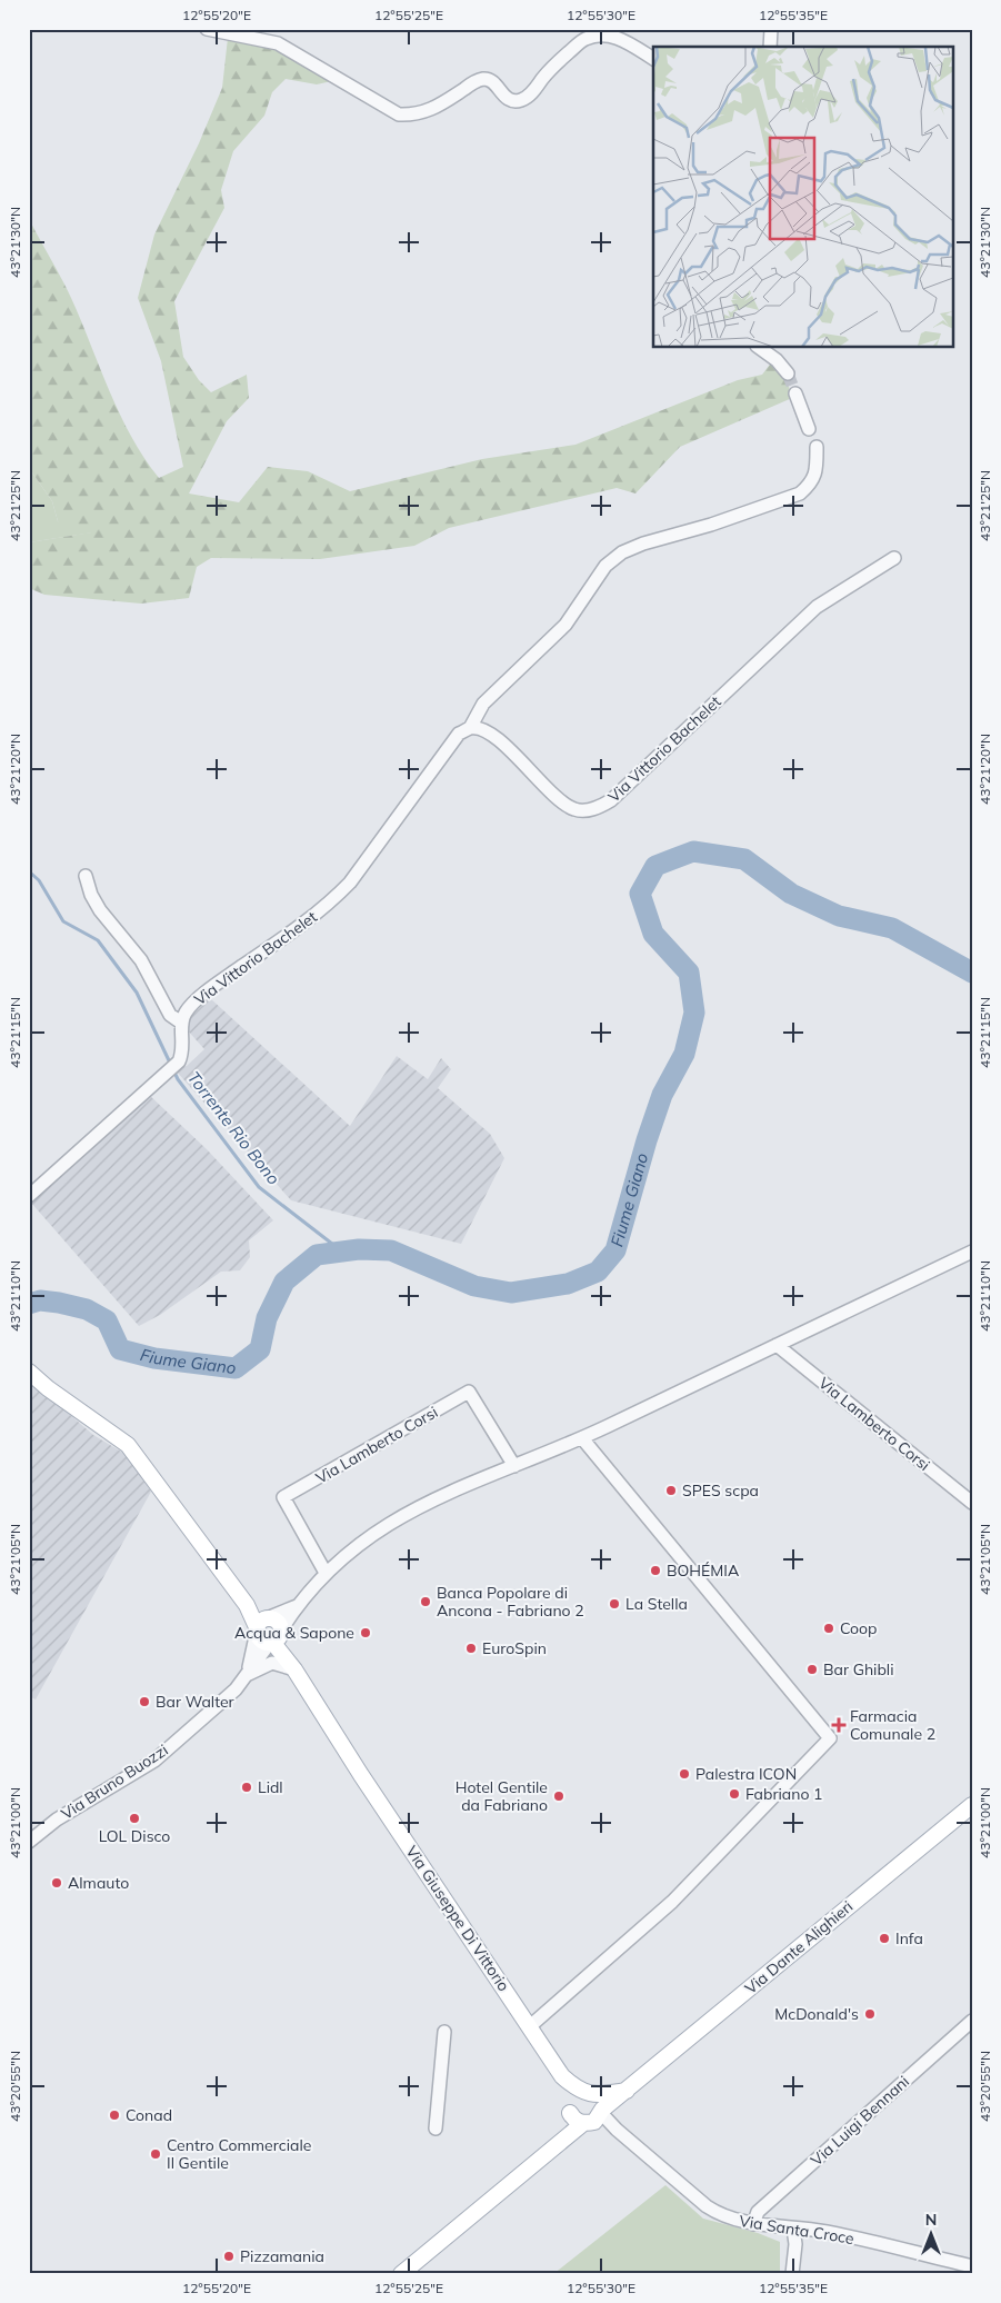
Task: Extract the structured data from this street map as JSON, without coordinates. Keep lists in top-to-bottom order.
{
  "streets": {
    "main road": ["Via Giuseppe Di Vittorio", "Via Dante Alighieri"],
    "street": [
      "Via Vittorio Bachelet",
      "Via Lamberto Corsi",
      "Via Bruno Buozzi",
      "Via Luigi Bennani",
      "Via Santa Croce"
    ]
  },
  "crossings": [
    ["Via Bruno Buozzi", "Via Giuseppe Di Vittorio"],
    ["Via Giuseppe Di Vittorio", "Via Dante Alighieri"],
    ["Via Giuseppe Di Vittorio", "Via Santa Croce"],
    ["Via Dante Alighieri", "Via Santa Croce"],
    ["Via Luigi Bennani", "Via Santa Croce"]
  ],
  "water": ["Torrente Rio Bono", "Fiume Giano"],
  "places": {
    "other": [
      "SPES scpa",
      "BOHÉMIA",
      "Banca Popolare di Ancona - Fabriano 2",
      "La Stella",
      "Coop",
      "Acqua & Sapone",
      "EuroSpin",
      "Bar Ghibli",
      "Bar Walter",
      "Palestra ICON",
      "Lidl",
      "Fabriano 1",
      "Hotel Gentile da Fabriano",
      "LOL Disco",
      "Almauto",
      "Infa",
      "McDonald's",
      "Conad",
      "Centro Commerciale Il Gentile",
      "Pizzamania"
    ],
    "health": ["Farmacia Comunale 2"]
  },
  "north": "top",
  "coordinates": [
    "12°55'20\"E",
    "12°55'25\"E",
    "12°55'30\"E",
    "12°55'35\"E",
    "43°21'30\"N",
    "43°21'25\"N",
    "43°21'20\"N",
    "43°21'15\"N",
    "43°21'10\"N",
    "43°21'05\"N",
    "43°21'00\"N",
    "43°20'55\"N"
  ]
}
